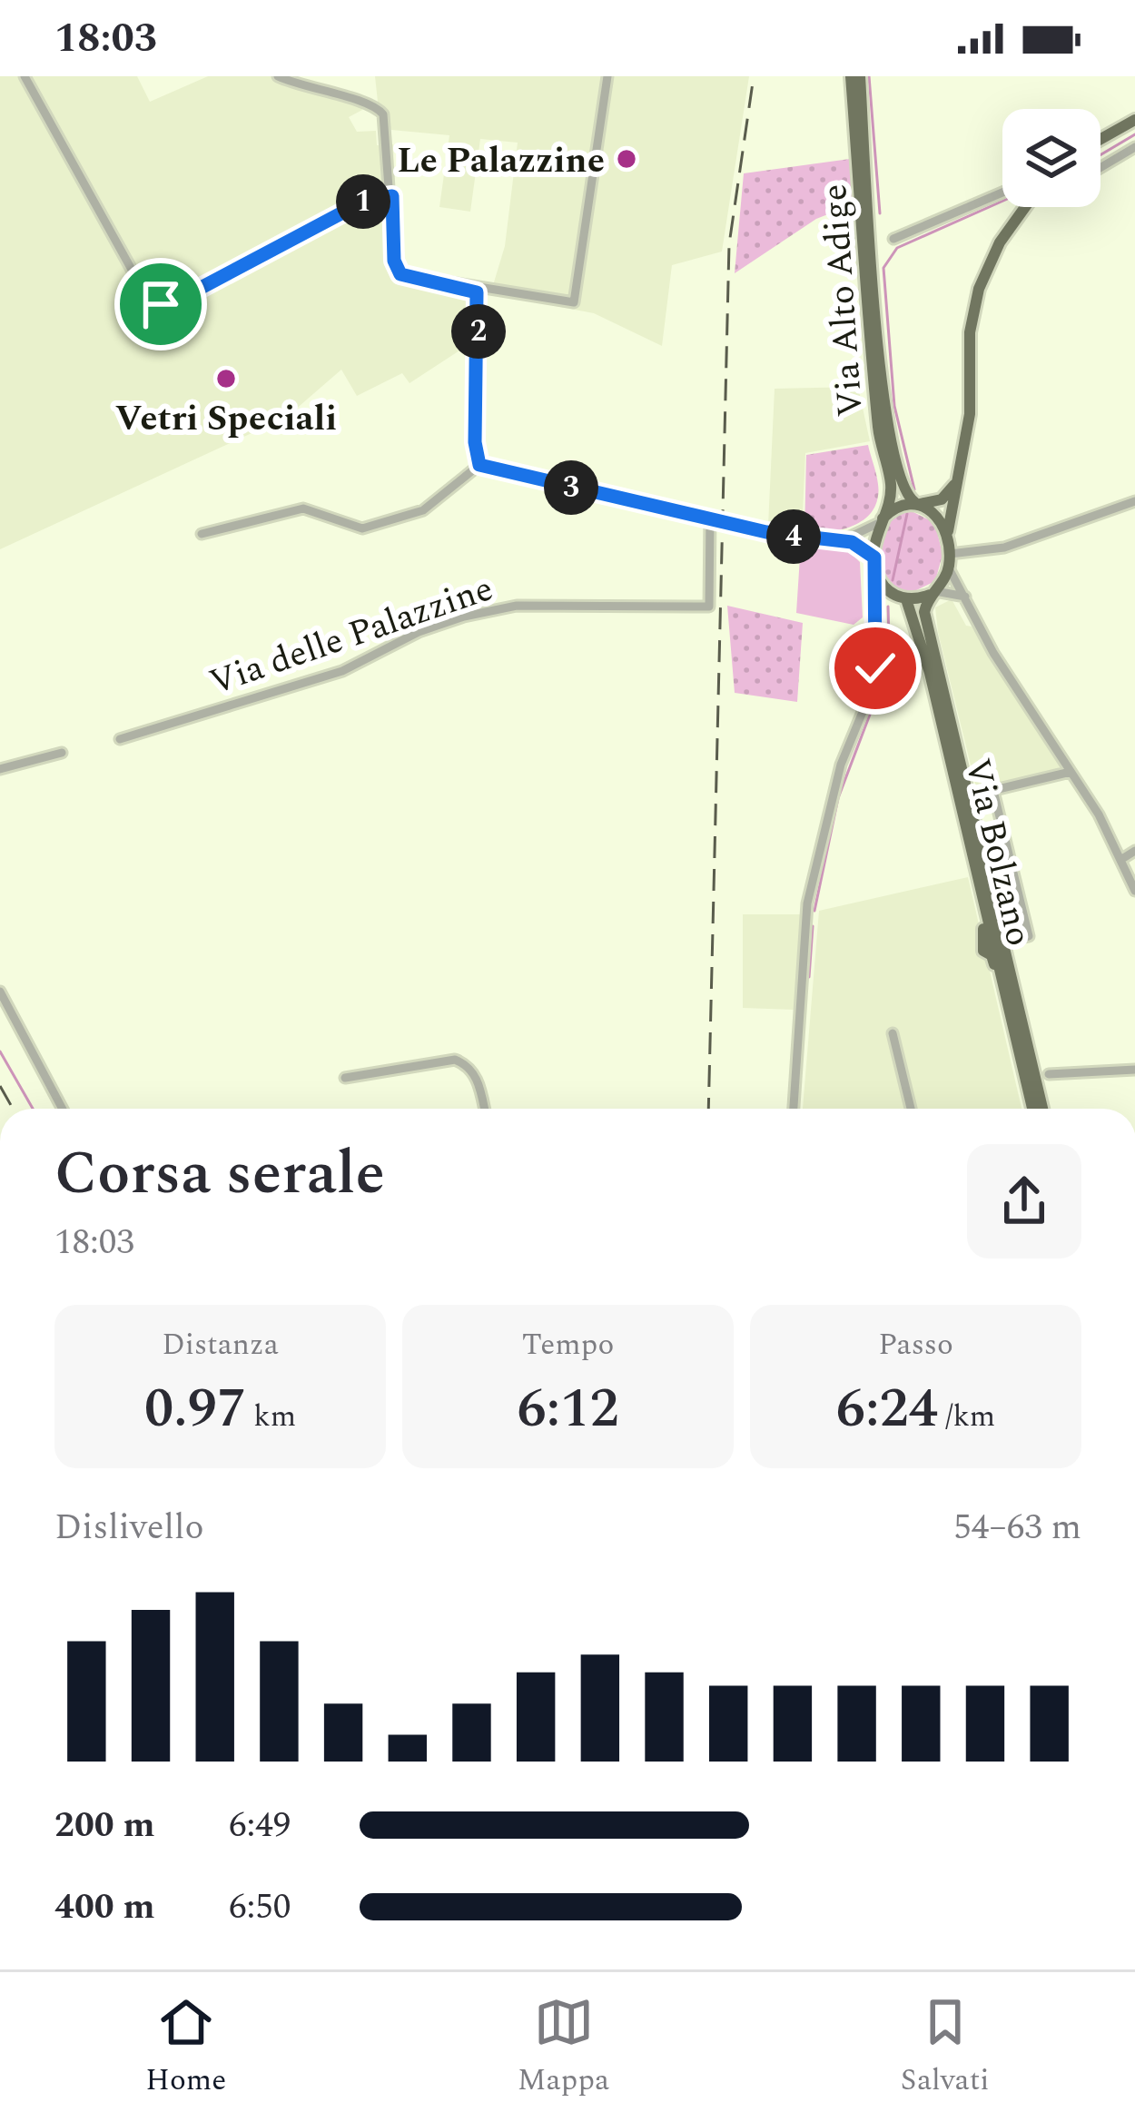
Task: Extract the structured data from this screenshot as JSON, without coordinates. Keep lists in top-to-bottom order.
{
  "streets": {
    "main road": ["Via Alto Adige", "Via Bolzano"],
    "street": ["Via delle Palazzine"]
  },
  "crossings": [
    ["Via Alto Adige", "Via Bolzano"]
  ],
  "places": ["Le Palazzine", "Vetri Speciali"],
  "page": {
    "status": "18:03",
    "pins": [
      "1",
      "2",
      "3",
      "4"
    ],
    "heading": ["Corsa serale", "18:03"],
    "stats": [
      ["Distanza", "0.97 km"],
      ["Tempo", "6:12"],
      ["Passo", "6:24 /km"]
    ],
    "chart": ["Dislivello", "54–63 m"],
    "list": [
      {
        "name": "200 m",
        "note": "6:49"
      },
      {
        "name": "400 m",
        "note": "6:50"
      }
    ],
    "tabs": ["Home", "Mappa", "Salvati"]
  }
}
